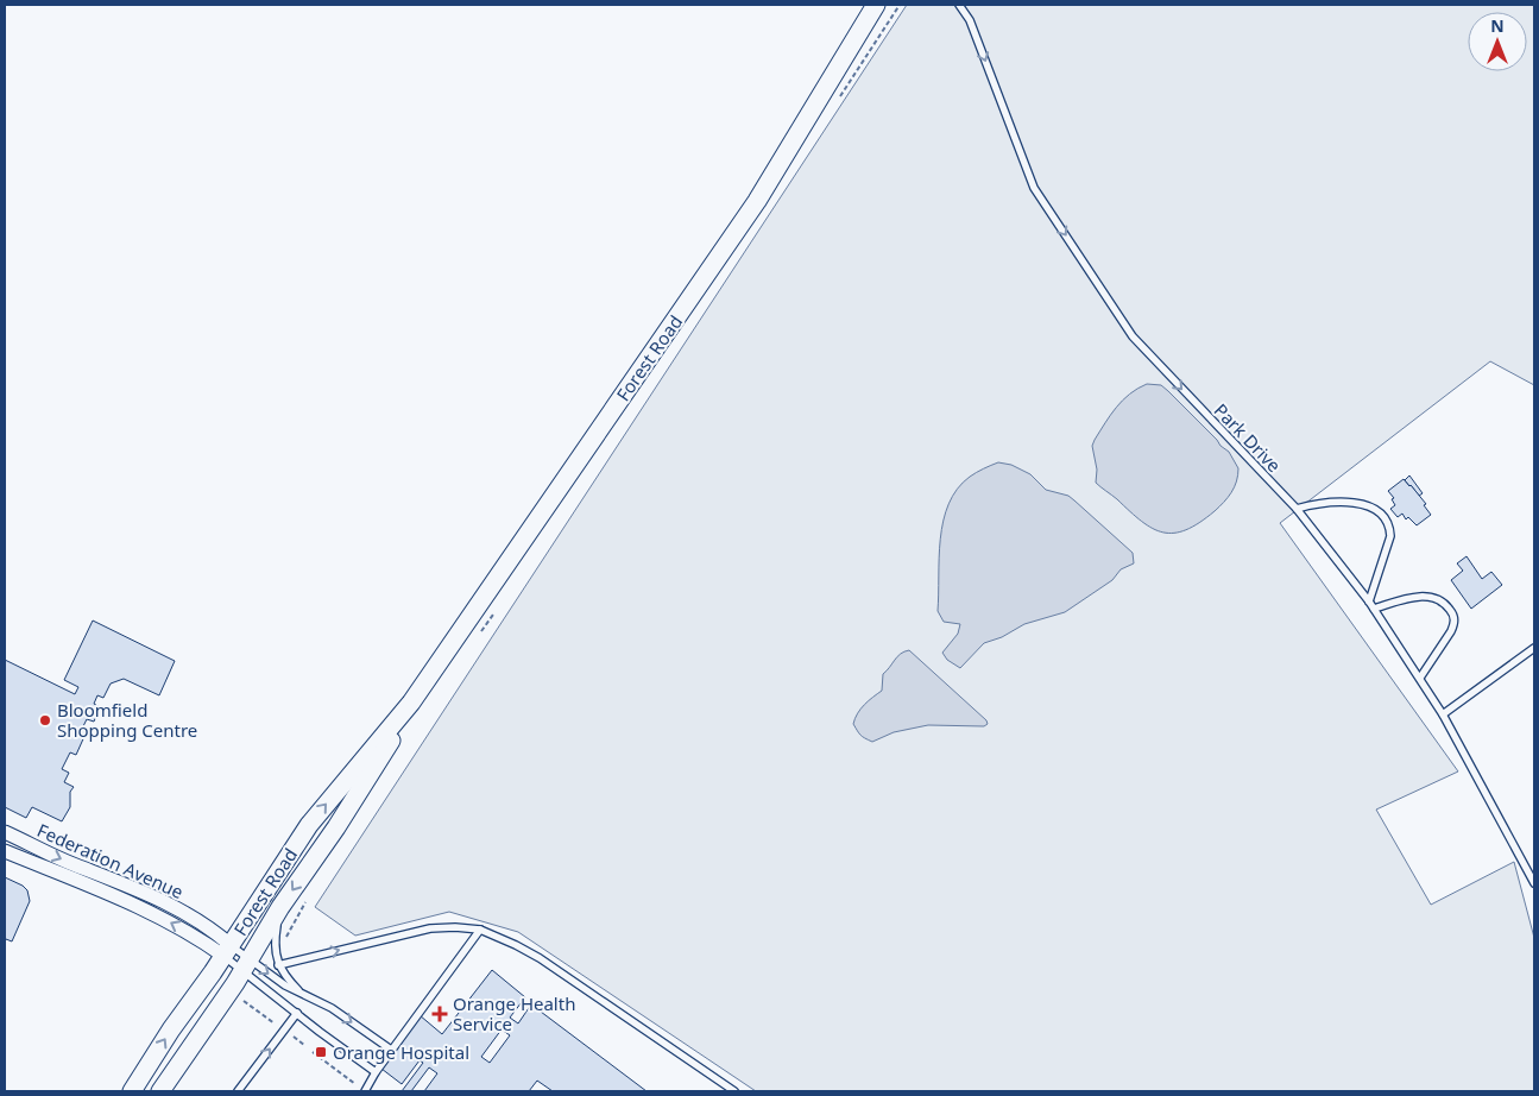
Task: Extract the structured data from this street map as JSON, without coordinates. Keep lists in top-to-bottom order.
{
  "streets": {
    "main road": ["Forest Road"],
    "street": ["Federation Avenue"],
    "lane": ["Park Drive"]
  },
  "crossings": [
    ["Forest Road", "Federation Avenue"]
  ],
  "one_way": ["Park Drive"],
  "places": {
    "other": ["Bloomfield Shopping Centre"],
    "health": ["Orange Health Service"],
    "transit": ["Orange Hospital"]
  },
  "north": "top"
}
